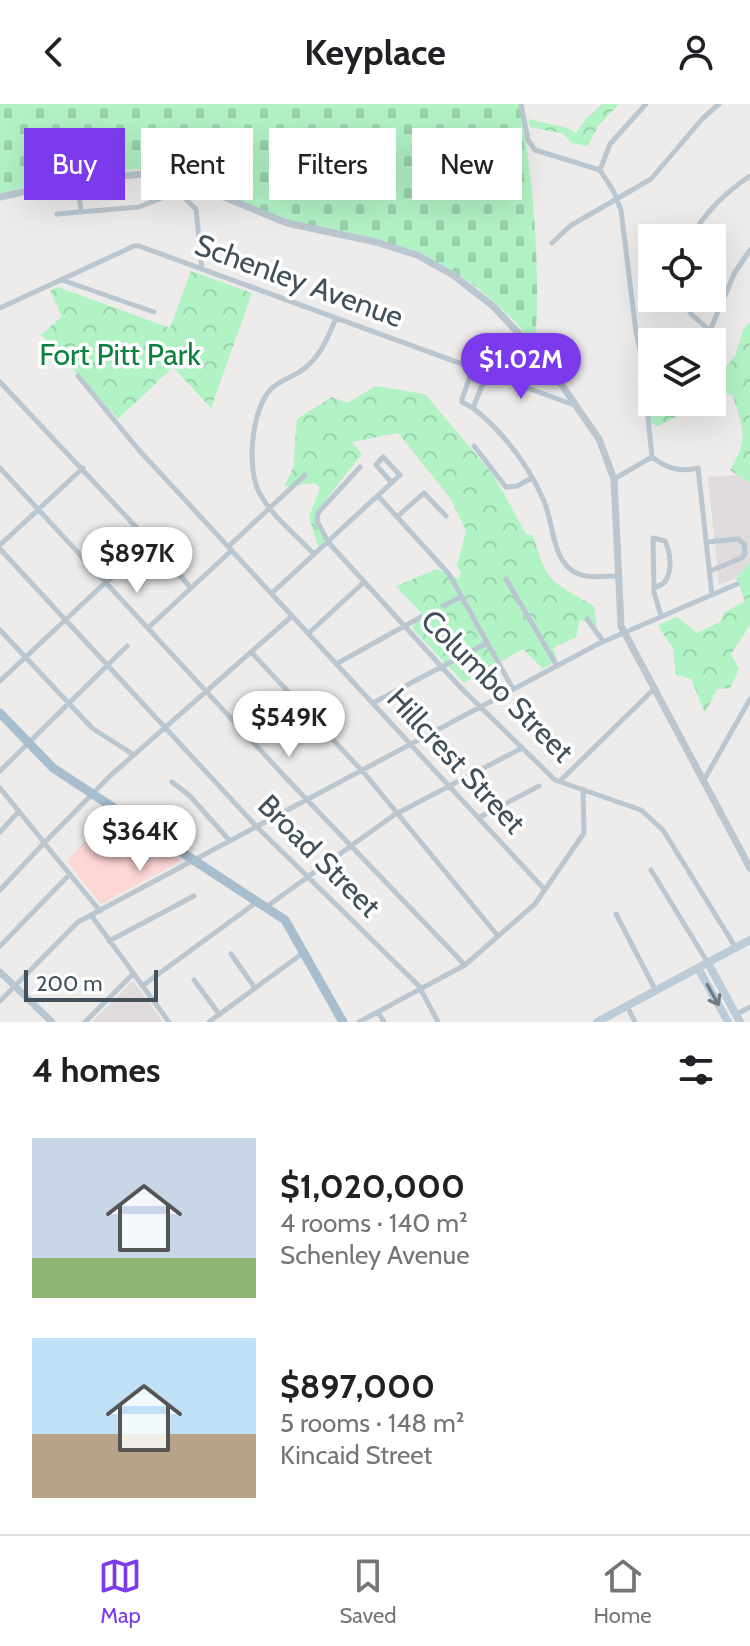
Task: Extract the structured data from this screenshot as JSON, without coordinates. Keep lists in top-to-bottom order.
{
  "streets": {
    "street": [
      "Schenley Avenue",
      "Columbo Street",
      "Hillcrest Street",
      "Broad Street"
    ]
  },
  "parks": ["Fort Pitt Park"],
  "scale_bar": "200 m",
  "page": {
    "header": "Keyplace",
    "chip": [
      "Buy",
      "Rent",
      "Filters",
      "New"
    ],
    "price": [
      "$1.02M",
      "$897K",
      "$549K",
      "$364K"
    ],
    "scale": "200 m",
    "heading": "4 homes",
    "list": [
      {
        "name": "$1,020,000",
        "note": "4 rooms · 140 m² · Schenley Avenue"
      },
      {
        "name": "$897,000",
        "note": "5 rooms · 148 m² · Kincaid Street"
      }
    ],
    "tabs": ["Map", "Saved", "Home"]
  }
}
